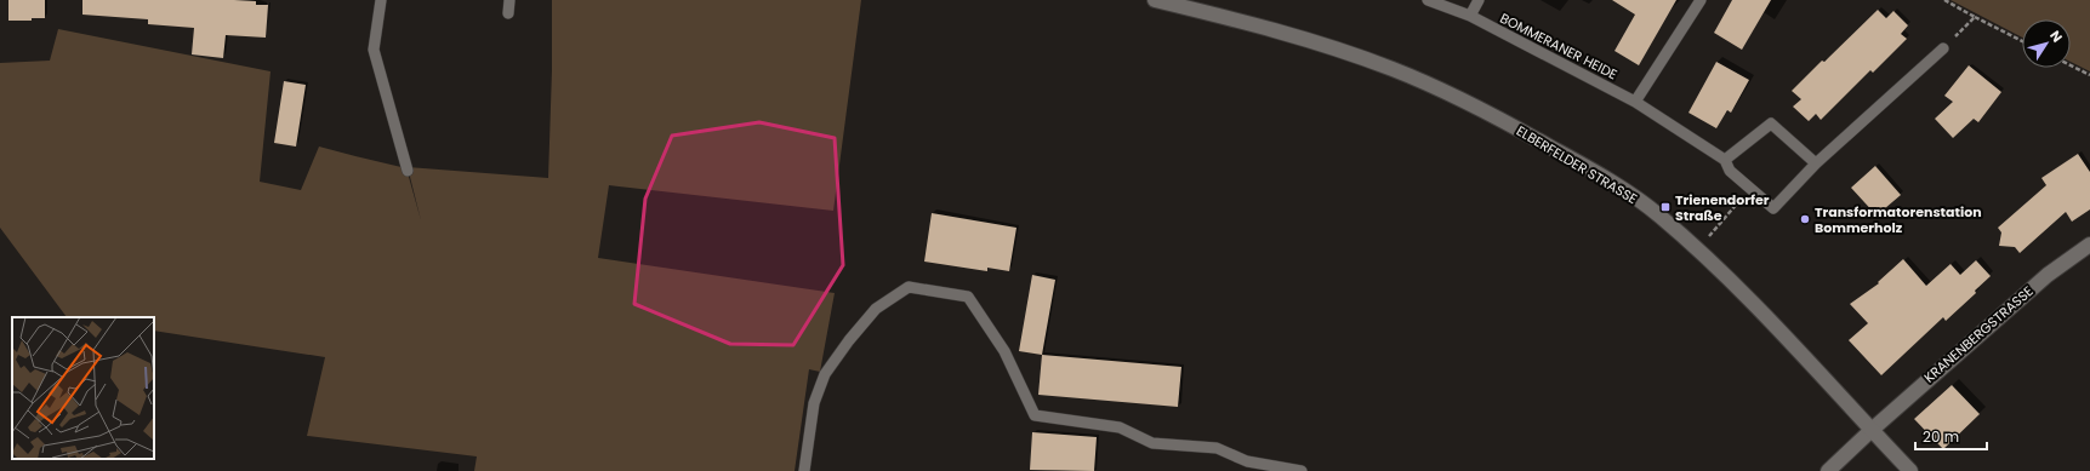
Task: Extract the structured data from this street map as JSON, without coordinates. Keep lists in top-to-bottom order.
{
  "streets": {
    "main road": ["ELBERFELDER STRASSE", "KRANENBERGSTRASSE"],
    "lane": ["BOMMERANER HEIDE"]
  },
  "crossings": [
    ["ELBERFELDER STRASSE", "KRANENBERGSTRASSE"]
  ],
  "places": {
    "transit": ["Trienendorfer Straße"],
    "other": ["Transformatorenstation Bommerholz"]
  },
  "scale_bar": "20 m",
  "north": "top right"
}
